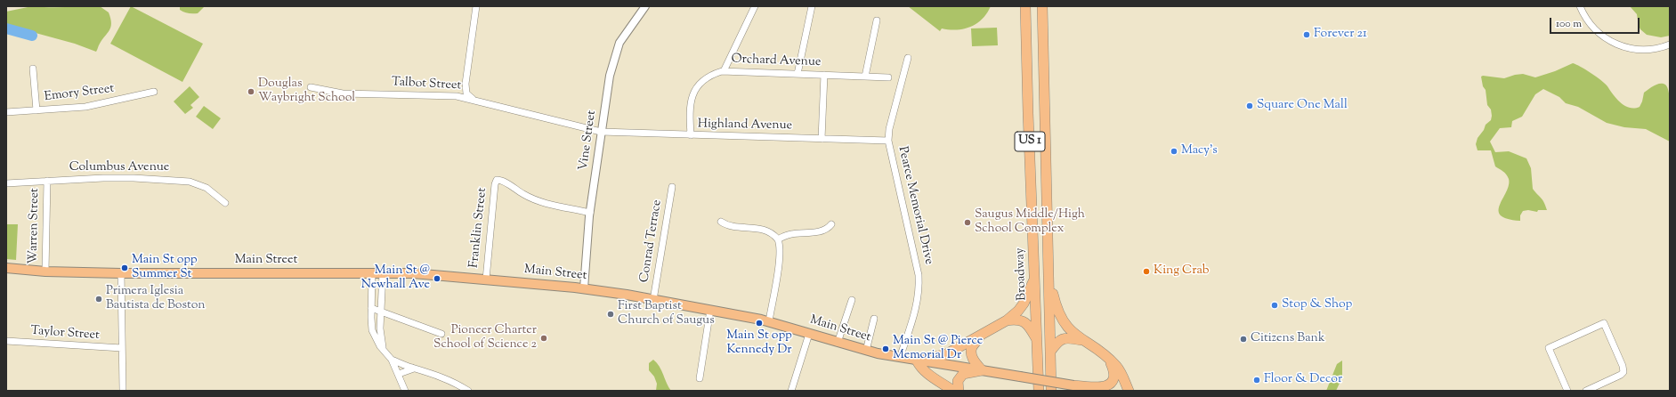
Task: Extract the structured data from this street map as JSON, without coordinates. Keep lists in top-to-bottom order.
{
  "streets": {
    "highway": ["US 1", "Broadway"],
    "main road": ["Main Street"],
    "street": [
      "Orchard Avenue",
      "Talbot Street",
      "Emory Street",
      "Highland Avenue",
      "Vine Street",
      "Columbus Avenue",
      "Pearce Memorial Drive",
      "Warren Street",
      "Franklin Street",
      "Conrad Terrace",
      "Taylor Street"
    ]
  },
  "crossings": [
    ["Orchard Avenue", "Highland Avenue"],
    ["Talbot Street", "Highland Avenue"],
    ["Talbot Street", "Vine Street"],
    ["Highland Avenue", "Vine Street"],
    ["Highland Avenue", "Pearce Memorial Drive"],
    ["Vine Street", "Franklin Street"],
    ["Vine Street", "Main Street"],
    ["Columbus Avenue", "Warren Street"],
    ["Pearce Memorial Drive", "Main Street"],
    ["Warren Street", "Main Street"],
    ["Franklin Street", "Main Street"],
    ["Conrad Terrace", "Main Street"]
  ],
  "places": [
    "Forever 21",
    "Douglas Waybright School",
    "Square One Mall",
    "Macy's",
    "Saugus Middle/High School Complex",
    "Main St opp Summer St",
    "King Crab",
    "Main St @ Newhall Ave",
    "Primera Iglesia Bautista de Boston",
    "Stop & Shop",
    "First Baptist Church of Saugus",
    "Main St opp Kennedy Dr",
    "Pioneer Charter School of Science 2",
    "Citizens Bank",
    "Main St @ Pierce Memorial Dr",
    "Floor & Decor"
  ],
  "scale_bar": "100 m"
}
